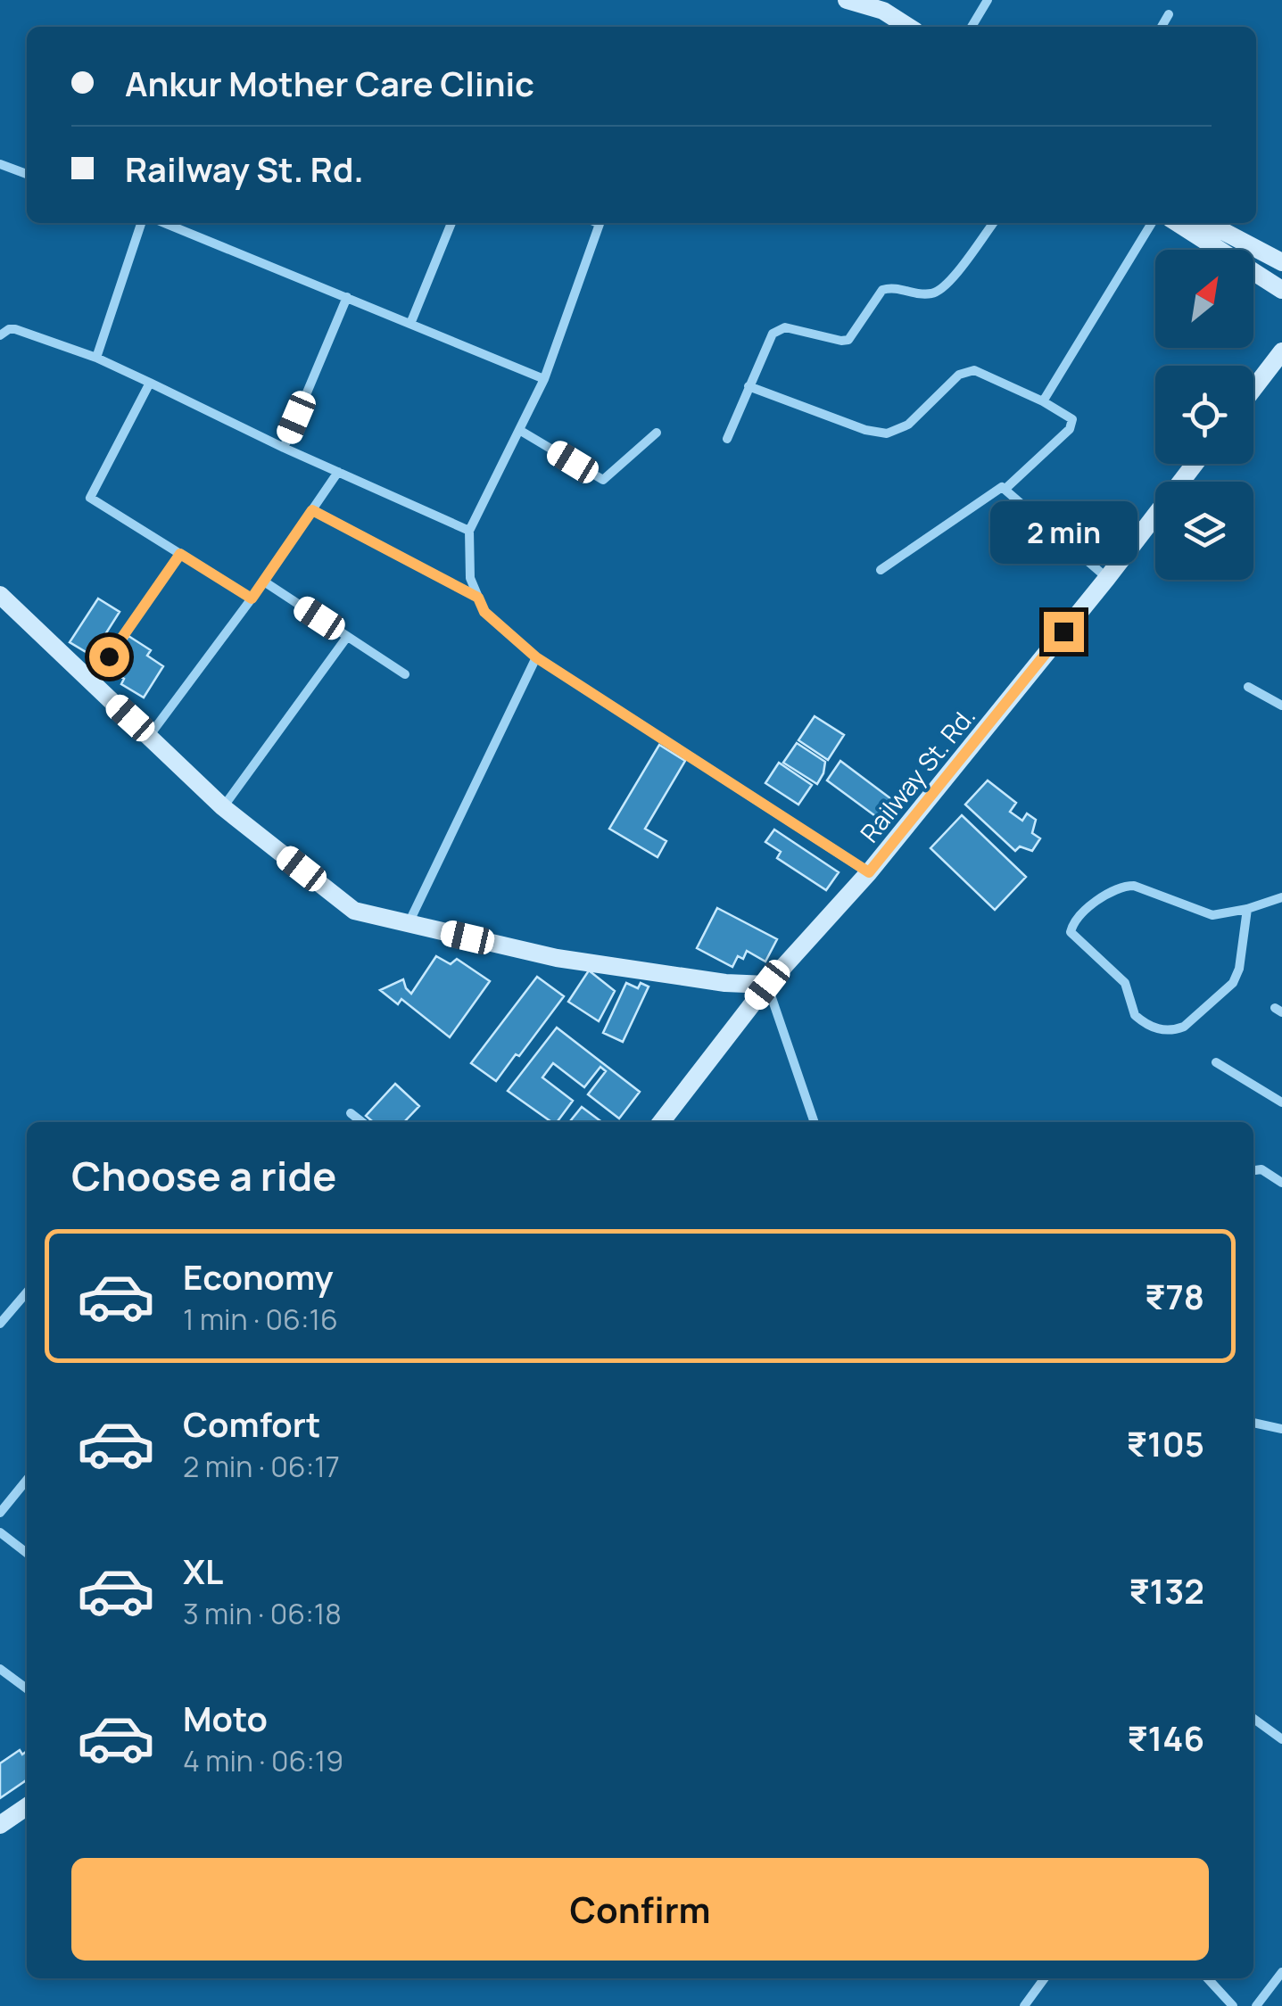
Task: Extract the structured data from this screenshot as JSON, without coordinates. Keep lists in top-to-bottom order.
{
  "streets": {
    "street": ["Railway St. Rd."]
  },
  "north": "top right",
  "page": {
    "banner": ["Ankur Mother Care Clinic", "Railway St. Rd."],
    "bubble": "2 min",
    "heading": "Choose a ride",
    "list": [
      {
        "name": "Economy",
        "note": "1 min · 06:16",
        "value": "₹78"
      },
      {
        "name": "Comfort",
        "note": "2 min · 06:17",
        "value": "₹105"
      },
      {
        "name": "XL",
        "note": "3 min · 06:18",
        "value": "₹132"
      },
      {
        "name": "Moto",
        "note": "4 min · 06:19",
        "value": "₹146"
      }
    ],
    "buttons": "Confirm"
  }
}
